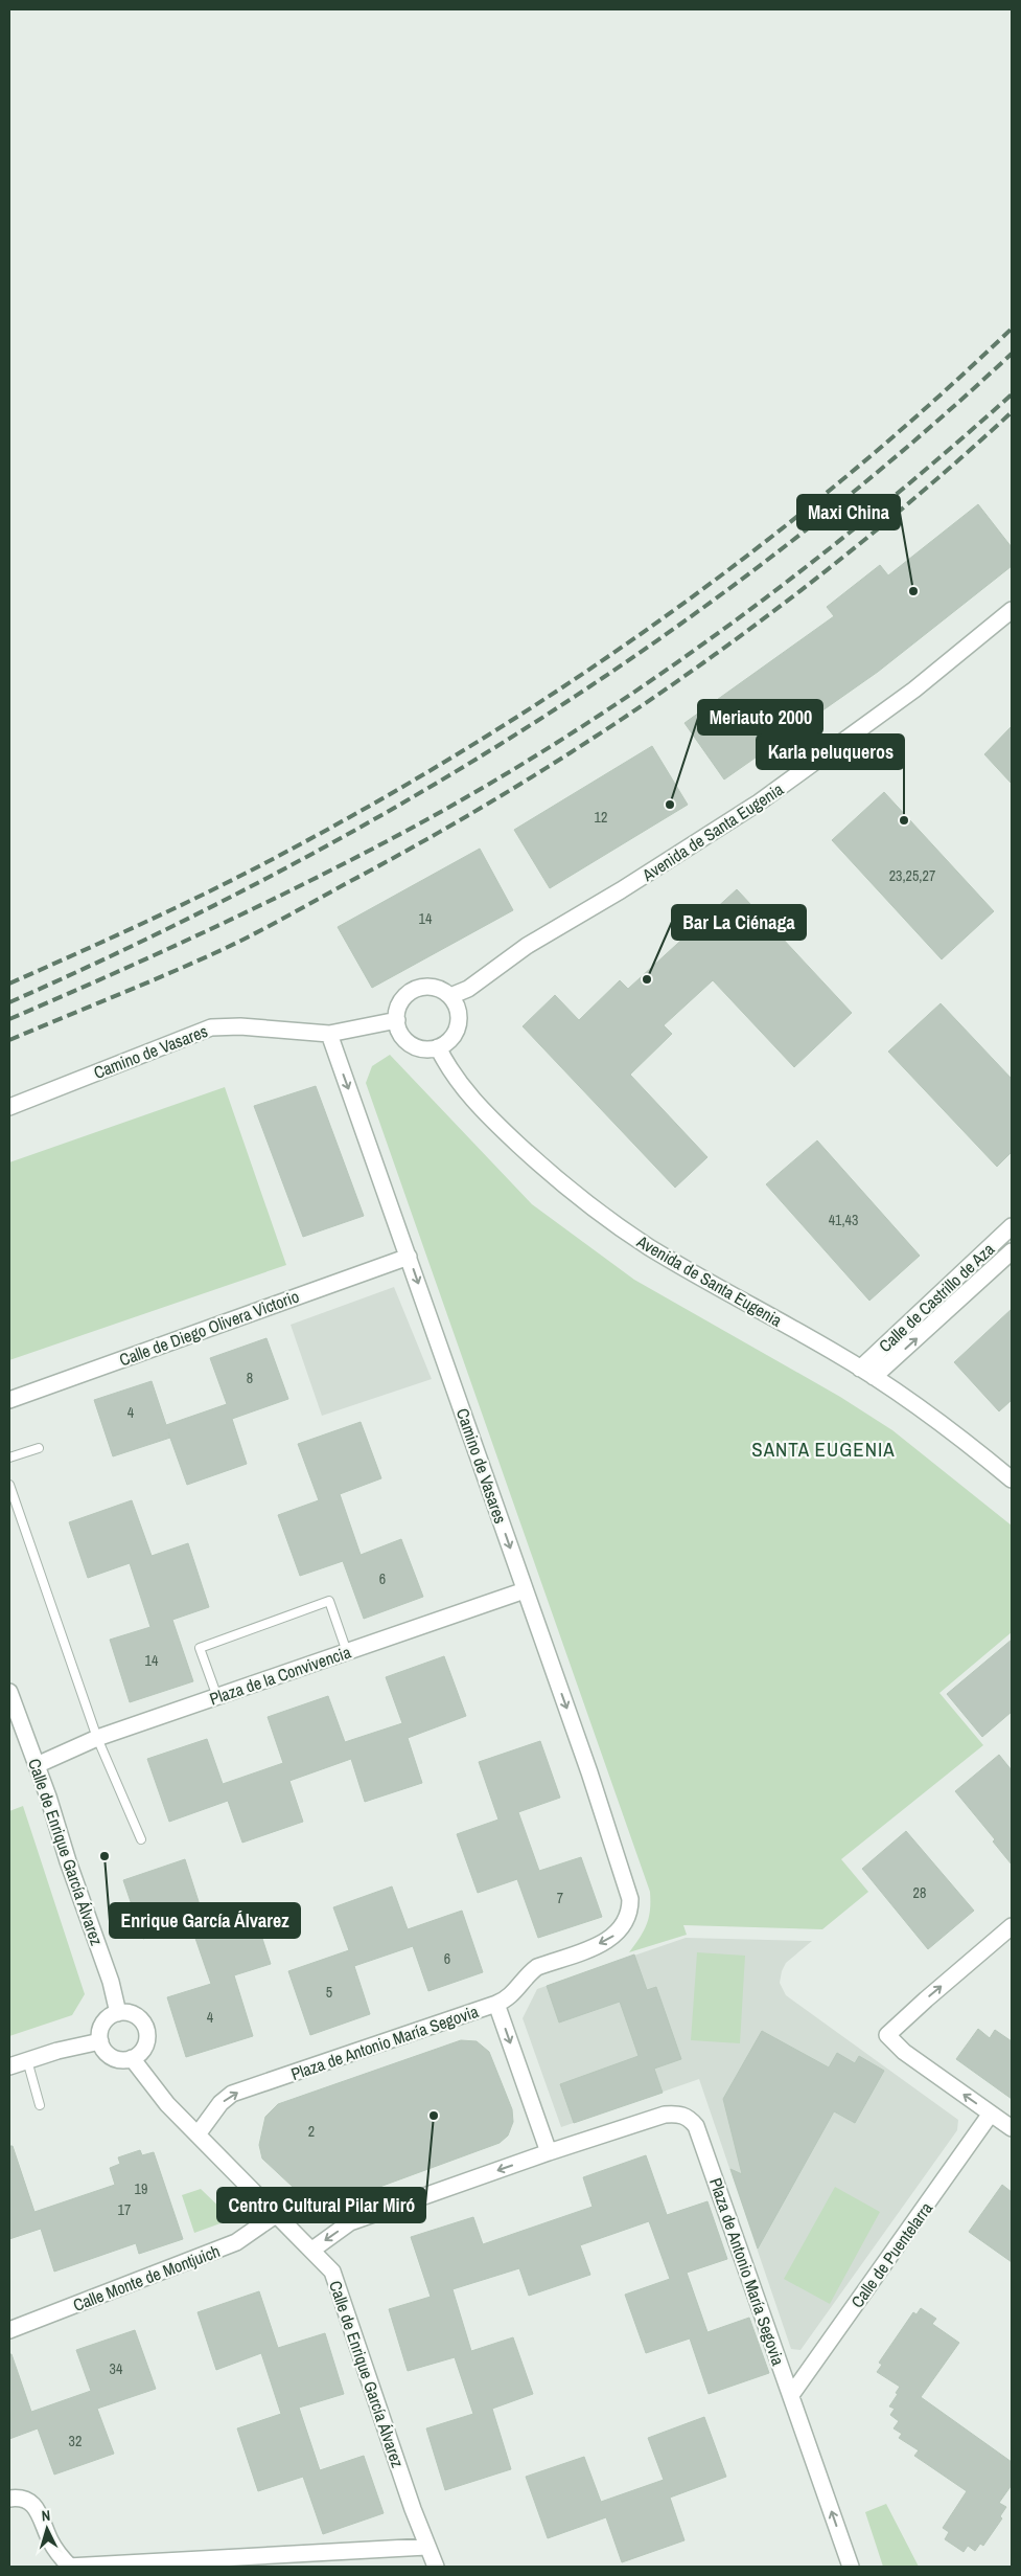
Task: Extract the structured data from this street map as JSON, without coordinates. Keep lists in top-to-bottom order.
{
  "streets": {
    "street": [
      "Avenida de Santa Eugenia",
      "Camino de Vasares",
      "Calle de Castrillo de Aza",
      "Calle de Diego Olivera Victorio",
      "Plaza de la Convivencia",
      "Calle de Enrique García Álvarez",
      "Plaza de Antonio María Segovia",
      "Calle de Puentelarra",
      "Calle Monte de Montjuich"
    ]
  },
  "crossings": [
    ["Avenida de Santa Eugenia", "Camino de Vasares"],
    ["Avenida de Santa Eugenia", "Calle de Castrillo de Aza"],
    ["Camino de Vasares", "Calle de Diego Olivera Victorio"],
    ["Camino de Vasares", "Plaza de la Convivencia"],
    ["Camino de Vasares", "Plaza de Antonio María Segovia"],
    ["Plaza de la Convivencia", "Calle de Enrique García Álvarez"],
    ["Calle de Enrique García Álvarez", "Plaza de Antonio María Segovia"],
    ["Calle de Enrique García Álvarez", "Calle Monte de Montjuich"],
    ["Plaza de Antonio María Segovia", "Calle de Puentelarra"]
  ],
  "one_way": ["Camino de Vasares"],
  "districts": ["SANTA EUGENIA"],
  "places": [
    "Maxi China",
    "Meriauto 2000",
    "Karla peluqueros",
    "Bar La Ciénaga",
    "Enrique García Álvarez",
    "Centro Cultural Pilar Miró"
  ],
  "house_numbers": [
    "12",
    "23,25,27",
    "14",
    "41,43",
    "8",
    "4",
    "6",
    "14",
    "28",
    "7",
    "6",
    "5",
    "4",
    "2",
    "19",
    "17",
    "34",
    "32"
  ],
  "north": "top"
}
